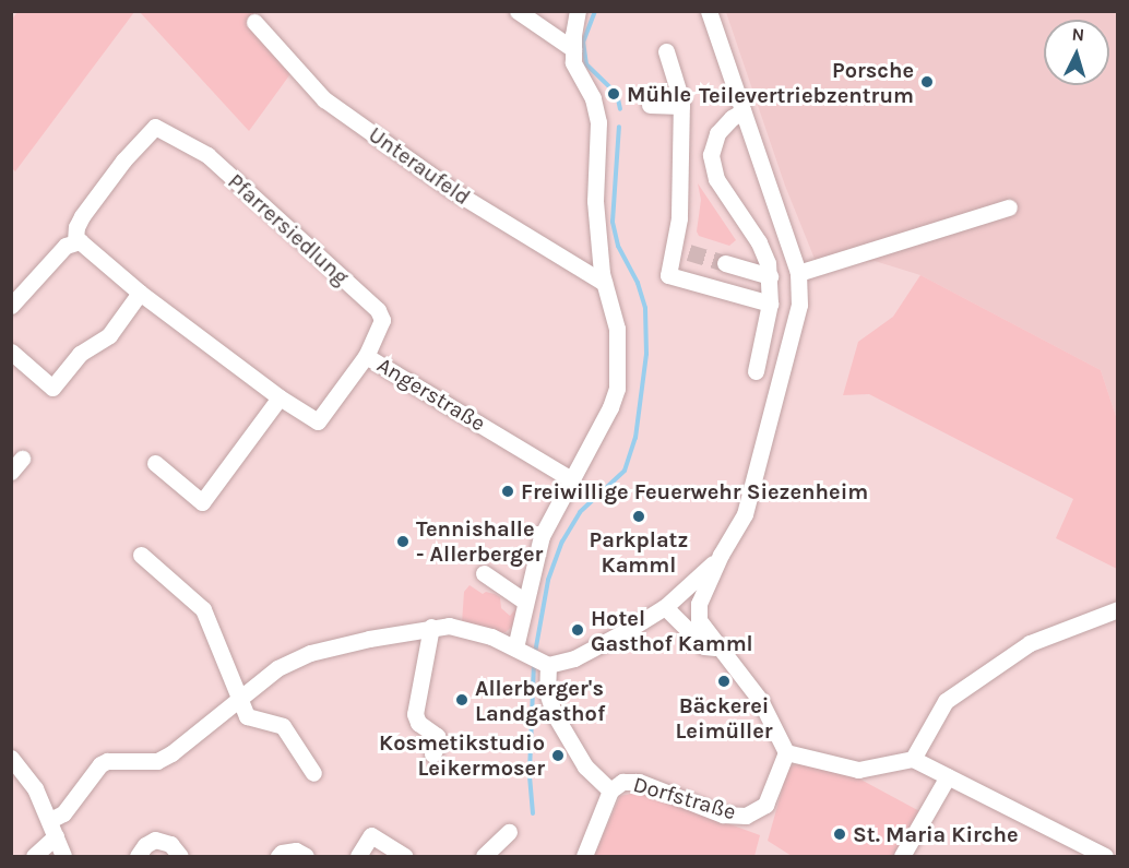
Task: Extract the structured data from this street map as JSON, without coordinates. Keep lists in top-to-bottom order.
{
  "streets": {
    "street": [
      "Unteraufeld",
      "Pfarrersiedlung",
      "Angerstraße",
      "Dorfstraße"
    ]
  },
  "crossings": [
    ["Pfarrersiedlung", "Angerstraße"]
  ],
  "places": [
    "Porsche Teilevertriebzentrum",
    "Mühle",
    "Freiwillige Feuerwehr Siezenheim",
    "Parkplatz Kamml",
    "Tennishalle - Allerberger",
    "Hotel Gasthof Kamml",
    "Bäckerei Leimüller",
    "Allerberger's Landgasthof",
    "Kosmetikstudio Leikermoser",
    "St. Maria Kirche"
  ],
  "north": "top"
}
